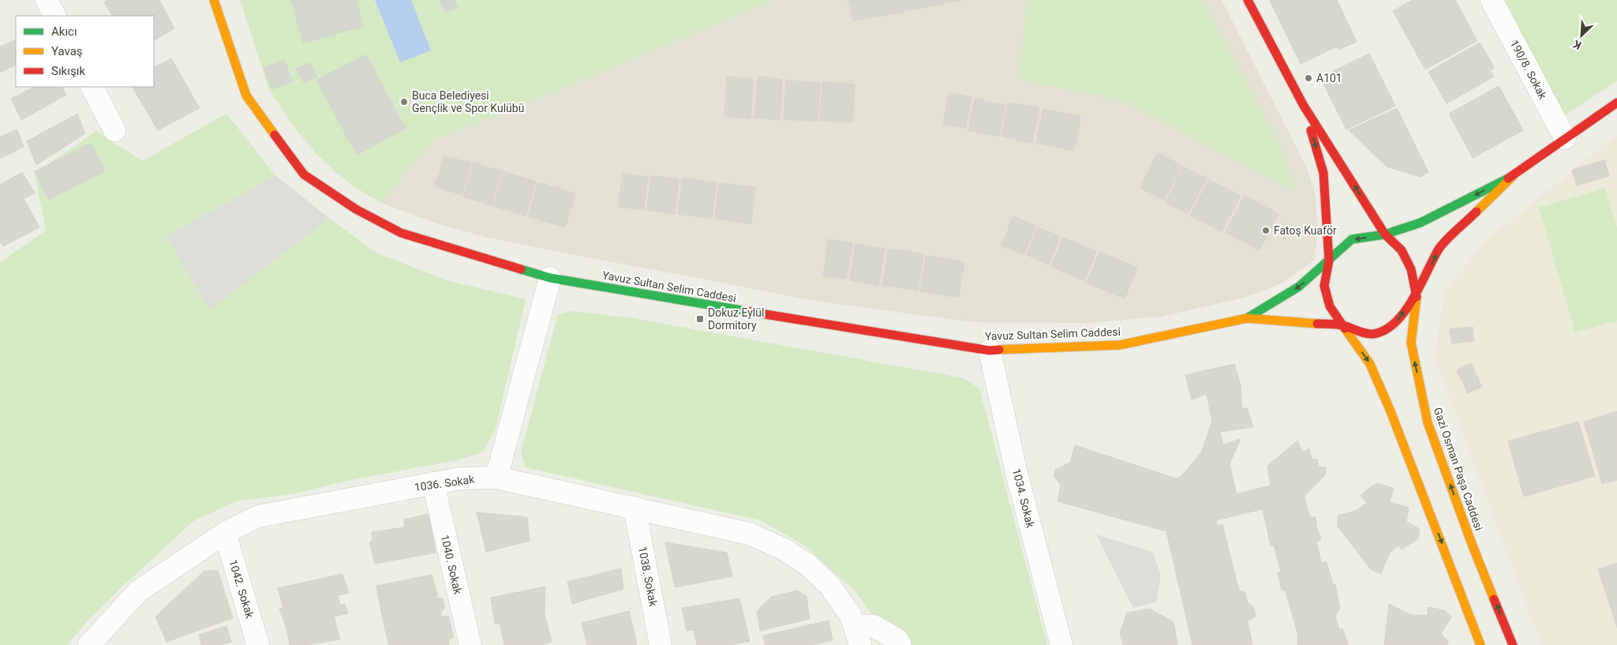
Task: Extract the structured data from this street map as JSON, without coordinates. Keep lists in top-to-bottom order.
{
  "streets": {
    "main road": ["Yavuz Sultan Selim Caddesi", "Gazi Osman Paşa Caddesi"],
    "street": [
      "190/8. Sokak",
      "1036. Sokak",
      "1034. Sokak",
      "1040. Sokak",
      "1038. Sokak",
      "1042. Sokak"
    ]
  },
  "crossings": [
    ["Yavuz Sultan Selim Caddesi", "1034. Sokak"],
    ["1036. Sokak", "1040. Sokak"],
    ["1036. Sokak", "1038. Sokak"],
    ["1036. Sokak", "1042. Sokak"]
  ],
  "places": {
    "other": ["A101", "Buca Belediyesi Gençlik ve Spor Kulübü", "Fatoş Kuaför"],
    "transit": ["Dokuz Eylül Dormitory"]
  },
  "legend": ["Akıcı", "Yavaş", "Sıkışık"],
  "north": "bottom left"
}
